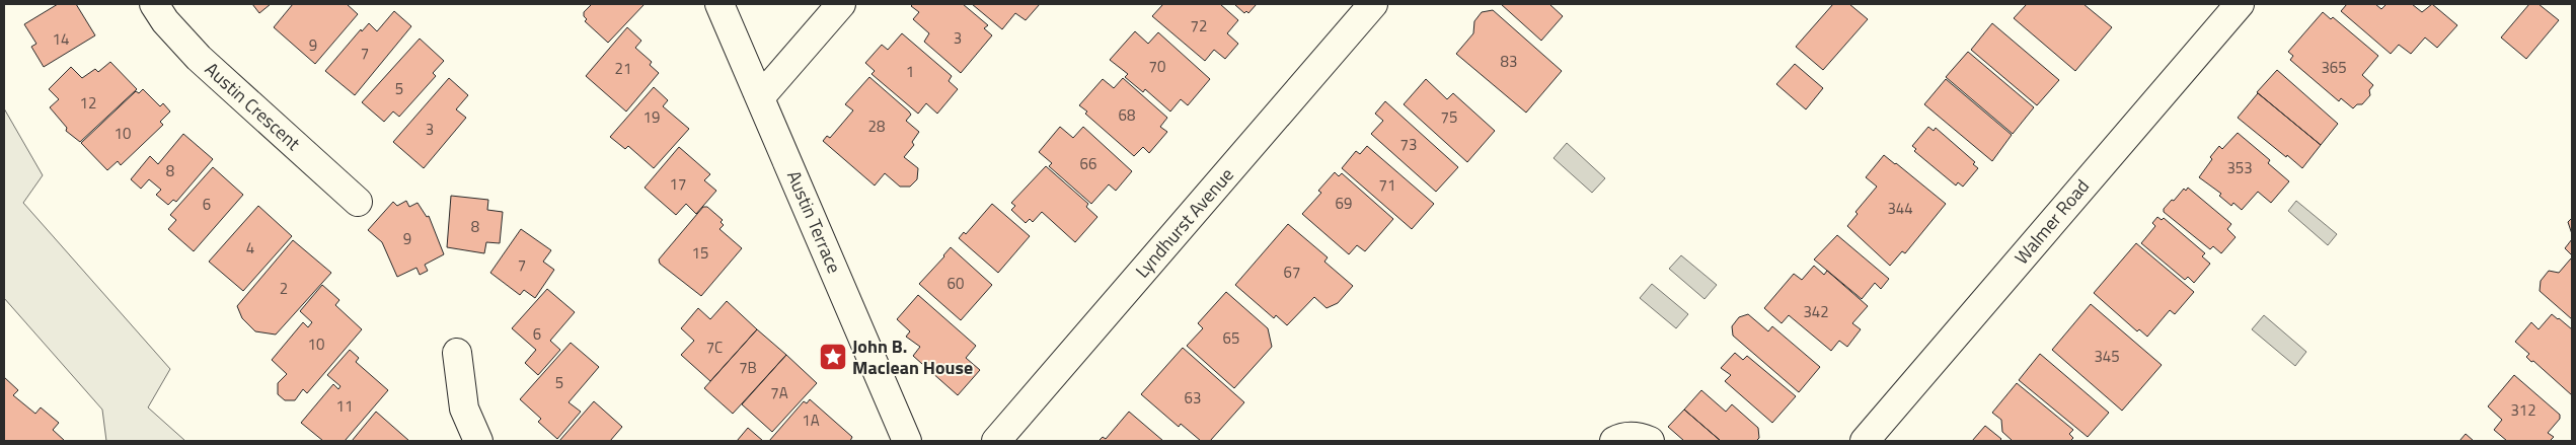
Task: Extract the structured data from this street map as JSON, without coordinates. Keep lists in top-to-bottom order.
{
  "streets": {
    "street": [
      "Austin Crescent",
      "Austin Terrace",
      "Walmer Road",
      "Lyndhurst Avenue"
    ]
  },
  "places": {
    "place": ["John B. Maclean House"]
  },
  "house_numbers": [
    "72",
    "3",
    "14",
    "9",
    "7",
    "83",
    "70",
    "365",
    "21",
    "1",
    "5",
    "12",
    "68",
    "19",
    "75",
    "28",
    "3",
    "10",
    "73",
    "66",
    "353",
    "8",
    "17",
    "71",
    "69",
    "6",
    "344",
    "8",
    "9",
    "4",
    "15",
    "7",
    "67",
    "60",
    "2",
    "342",
    "6",
    "65",
    "10",
    "7C",
    "345",
    "7B",
    "5",
    "7A",
    "63",
    "11",
    "312",
    "1A"
  ]
}
